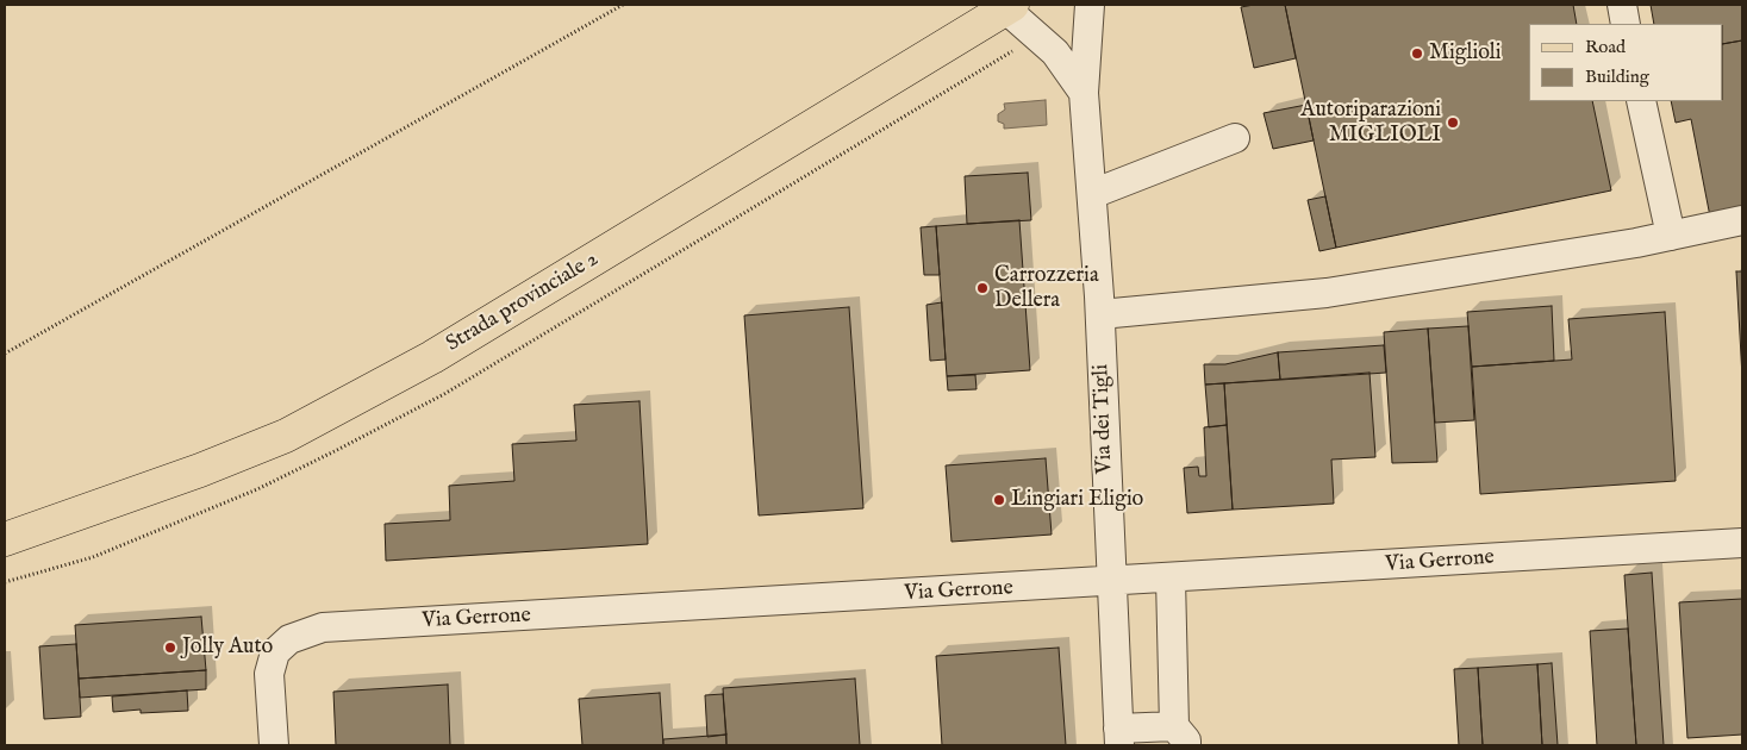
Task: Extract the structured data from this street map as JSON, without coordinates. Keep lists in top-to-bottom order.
{
  "streets": {
    "main road": ["Strada provinciale 2"],
    "street": ["Via dei Tigli", "Via Gerrone"]
  },
  "crossings": [
    ["Via dei Tigli", "Via Gerrone"]
  ],
  "places": [
    "Miglioli",
    "Autoriparazioni MIGLIOLI",
    "Carrozzeria Dellera",
    "Lingiari Eligio",
    "Jolly Auto"
  ],
  "legend": ["Road", "Building"]
}
